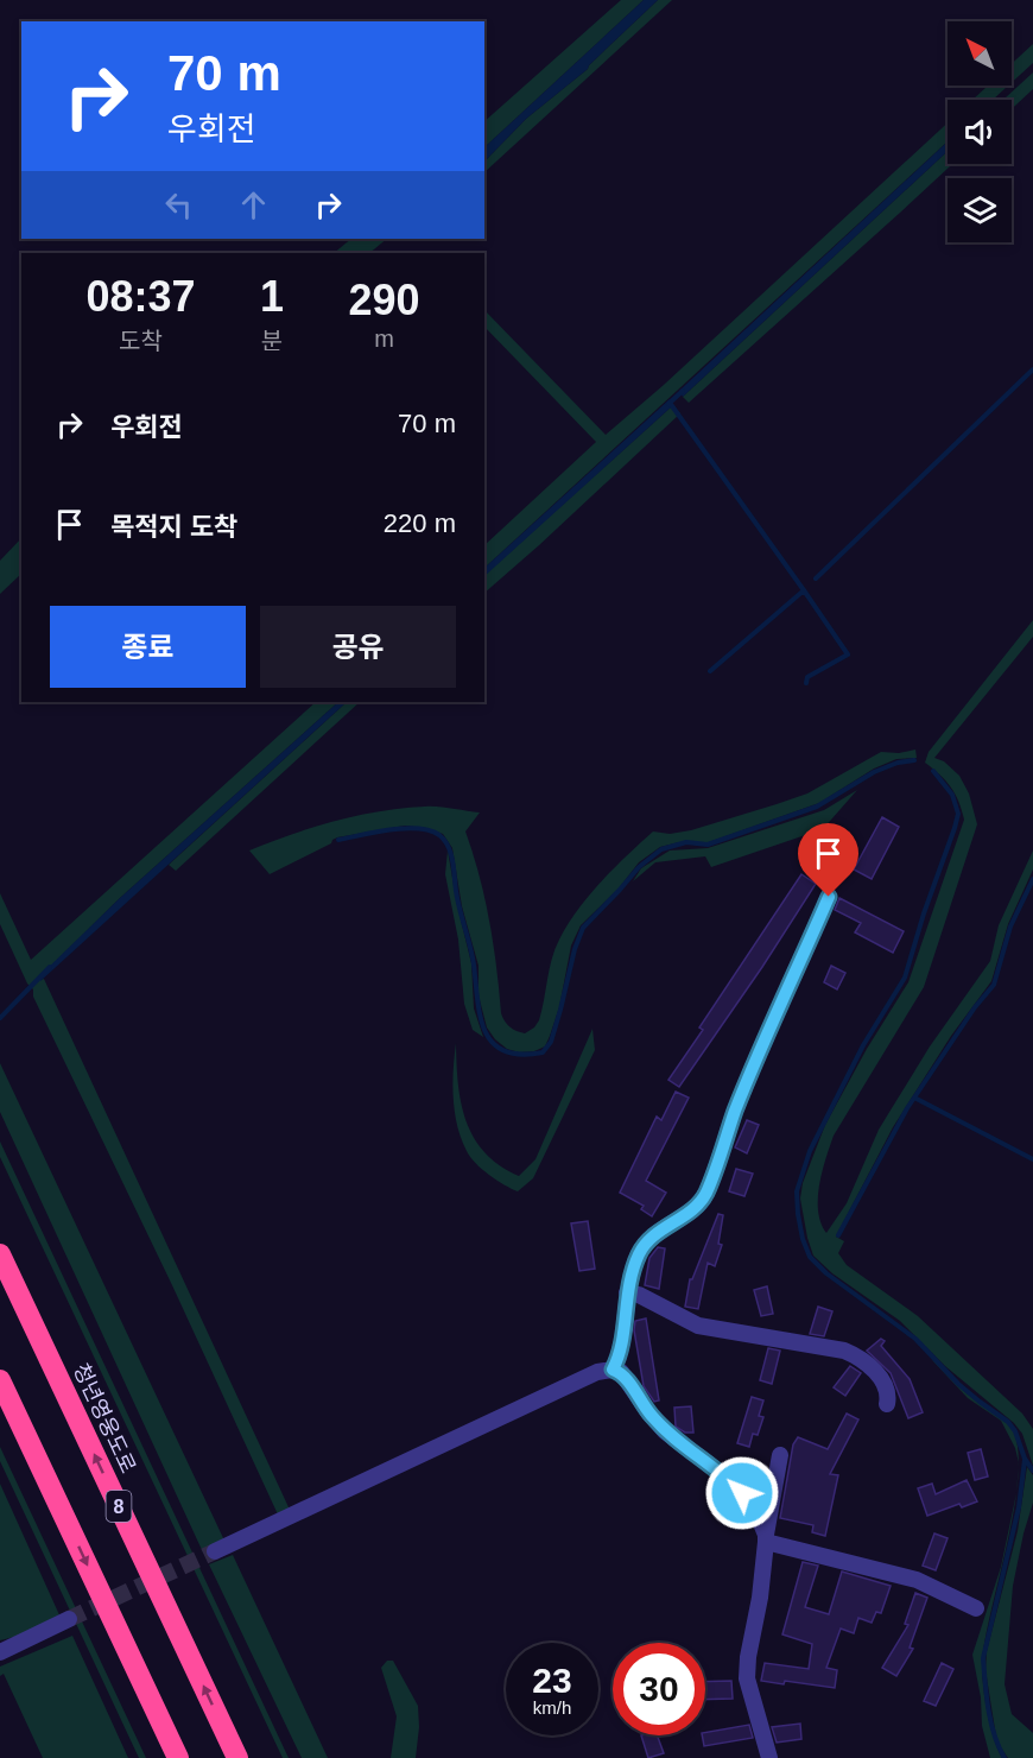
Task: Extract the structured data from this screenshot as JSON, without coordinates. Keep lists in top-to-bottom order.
{
  "streets": {
    "highway": ["청년영웅도로", "8"]
  },
  "north": "top left",
  "page": {
    "turn": ["70 m", "우회전"],
    "eta": [
      "08:37",
      "도착",
      "1",
      "분",
      "290",
      "m"
    ],
    "list": [
      {
        "name": "우회전",
        "value": "70 m"
      },
      {
        "name": "목적지 도착",
        "value": "220 m"
      }
    ],
    "buttons": ["종료", "공유"],
    "speed": "23 km/h",
    "limit": "30"
  }
}
